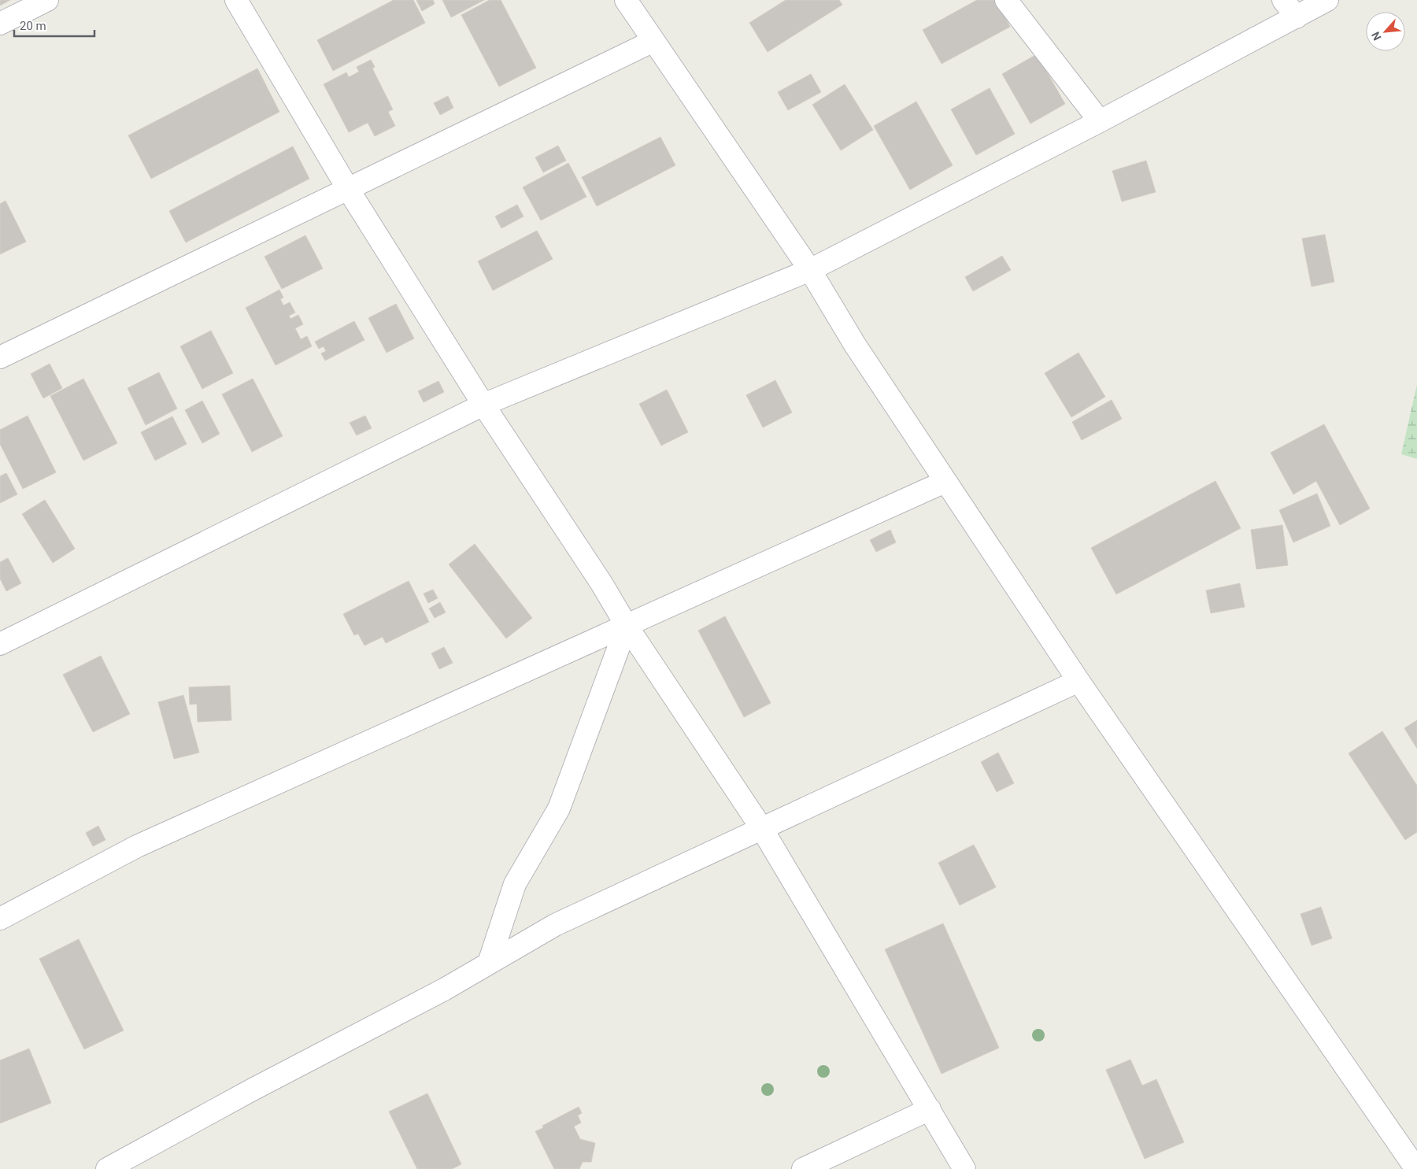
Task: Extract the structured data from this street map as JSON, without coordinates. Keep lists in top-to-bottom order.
{
  "scale_bar": "20 m",
  "north": "bottom left"
}
